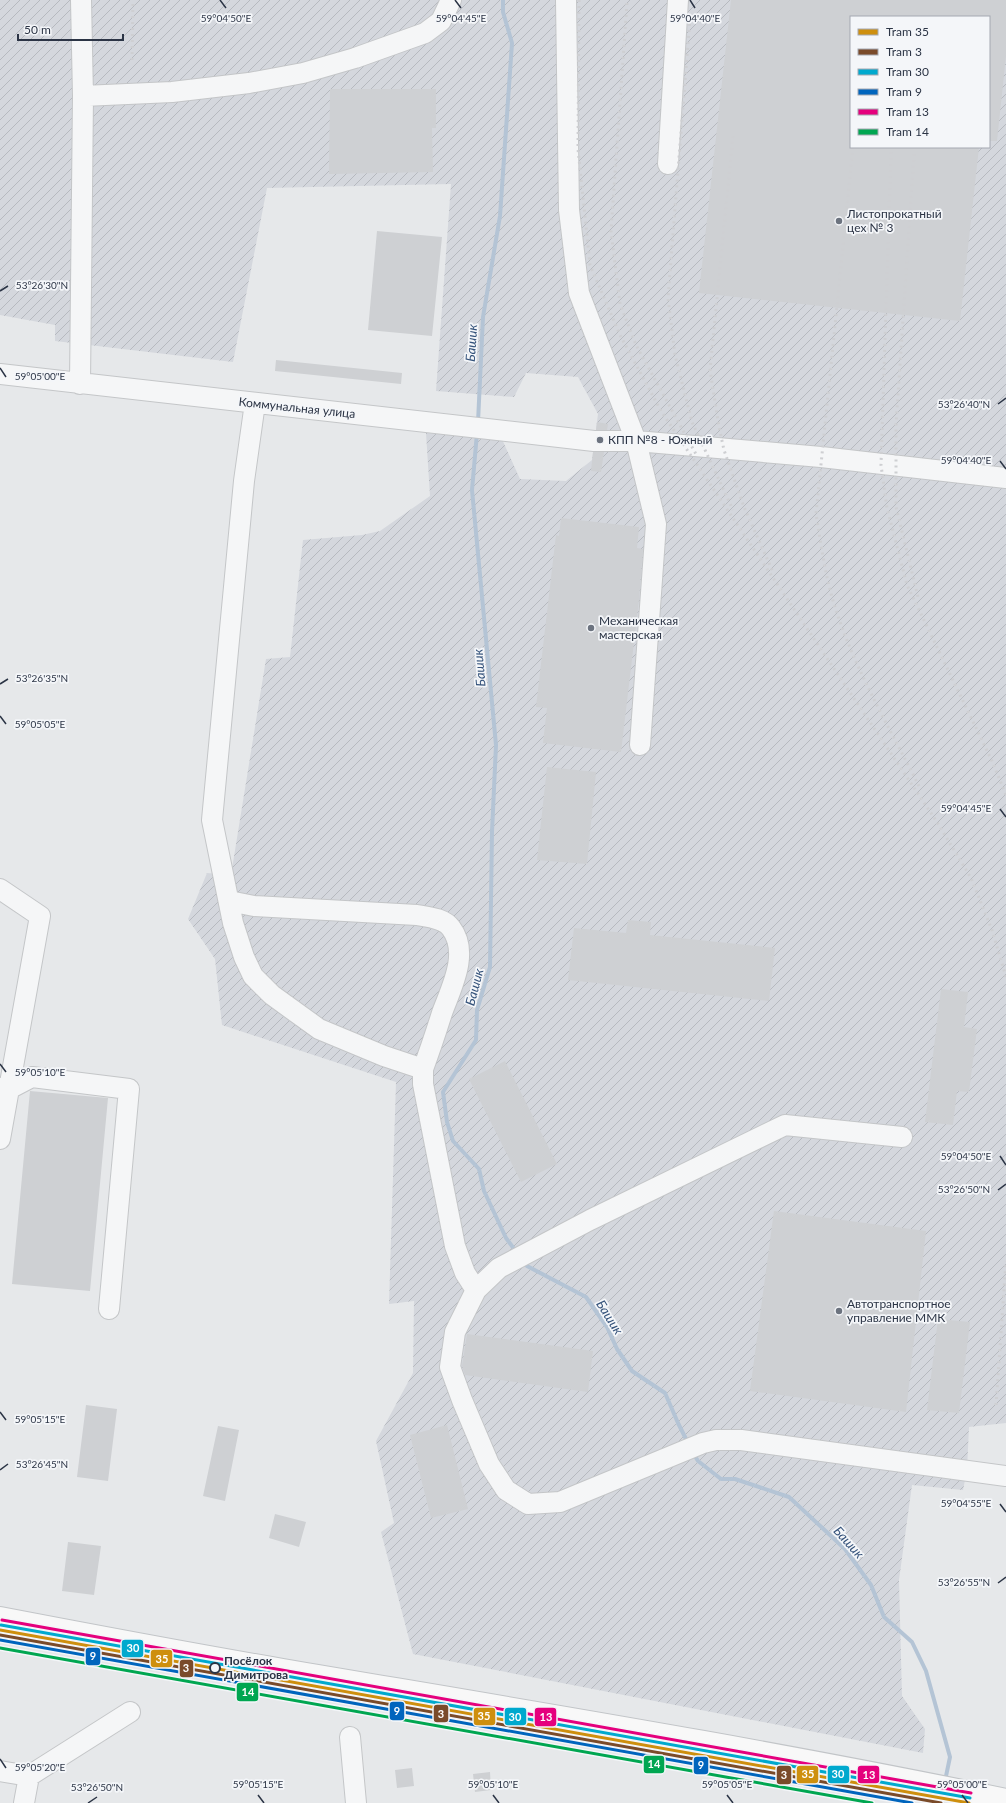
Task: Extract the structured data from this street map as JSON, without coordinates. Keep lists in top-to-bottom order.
{
  "streets": {
    "street": ["Коммунальная улица"]
  },
  "water": ["Башик"],
  "places": [
    "Листопрокатный цех № 3",
    "КПП №8 - Южный",
    "Механическая мастерская",
    "Автотранспортное управление ММК",
    "Посёлок Димитрова"
  ],
  "lines": [
    "tram line 13",
    "tram line 30",
    "tram line 35",
    "tram line 3",
    "tram line 9",
    "tram line 14"
  ],
  "legend": [
    "Tram 35",
    "Tram 3",
    "Tram 30",
    "Tram 9",
    "Tram 13",
    "Tram 14"
  ],
  "scale_bar": "50 m",
  "coordinates": [
    "59°04'45\"E",
    "59°04'40\"E",
    "59°04'50\"E",
    "53°26'30\"N",
    "59°05'00\"E",
    "53°26'40\"N",
    "53°26'35\"N",
    "59°05'05\"E",
    "59°05'10\"E",
    "53°26'50\"N",
    "59°05'15\"E",
    "53°26'45\"N",
    "59°04'55\"E",
    "53°26'55\"N",
    "59°05'20\"E"
  ]
}
